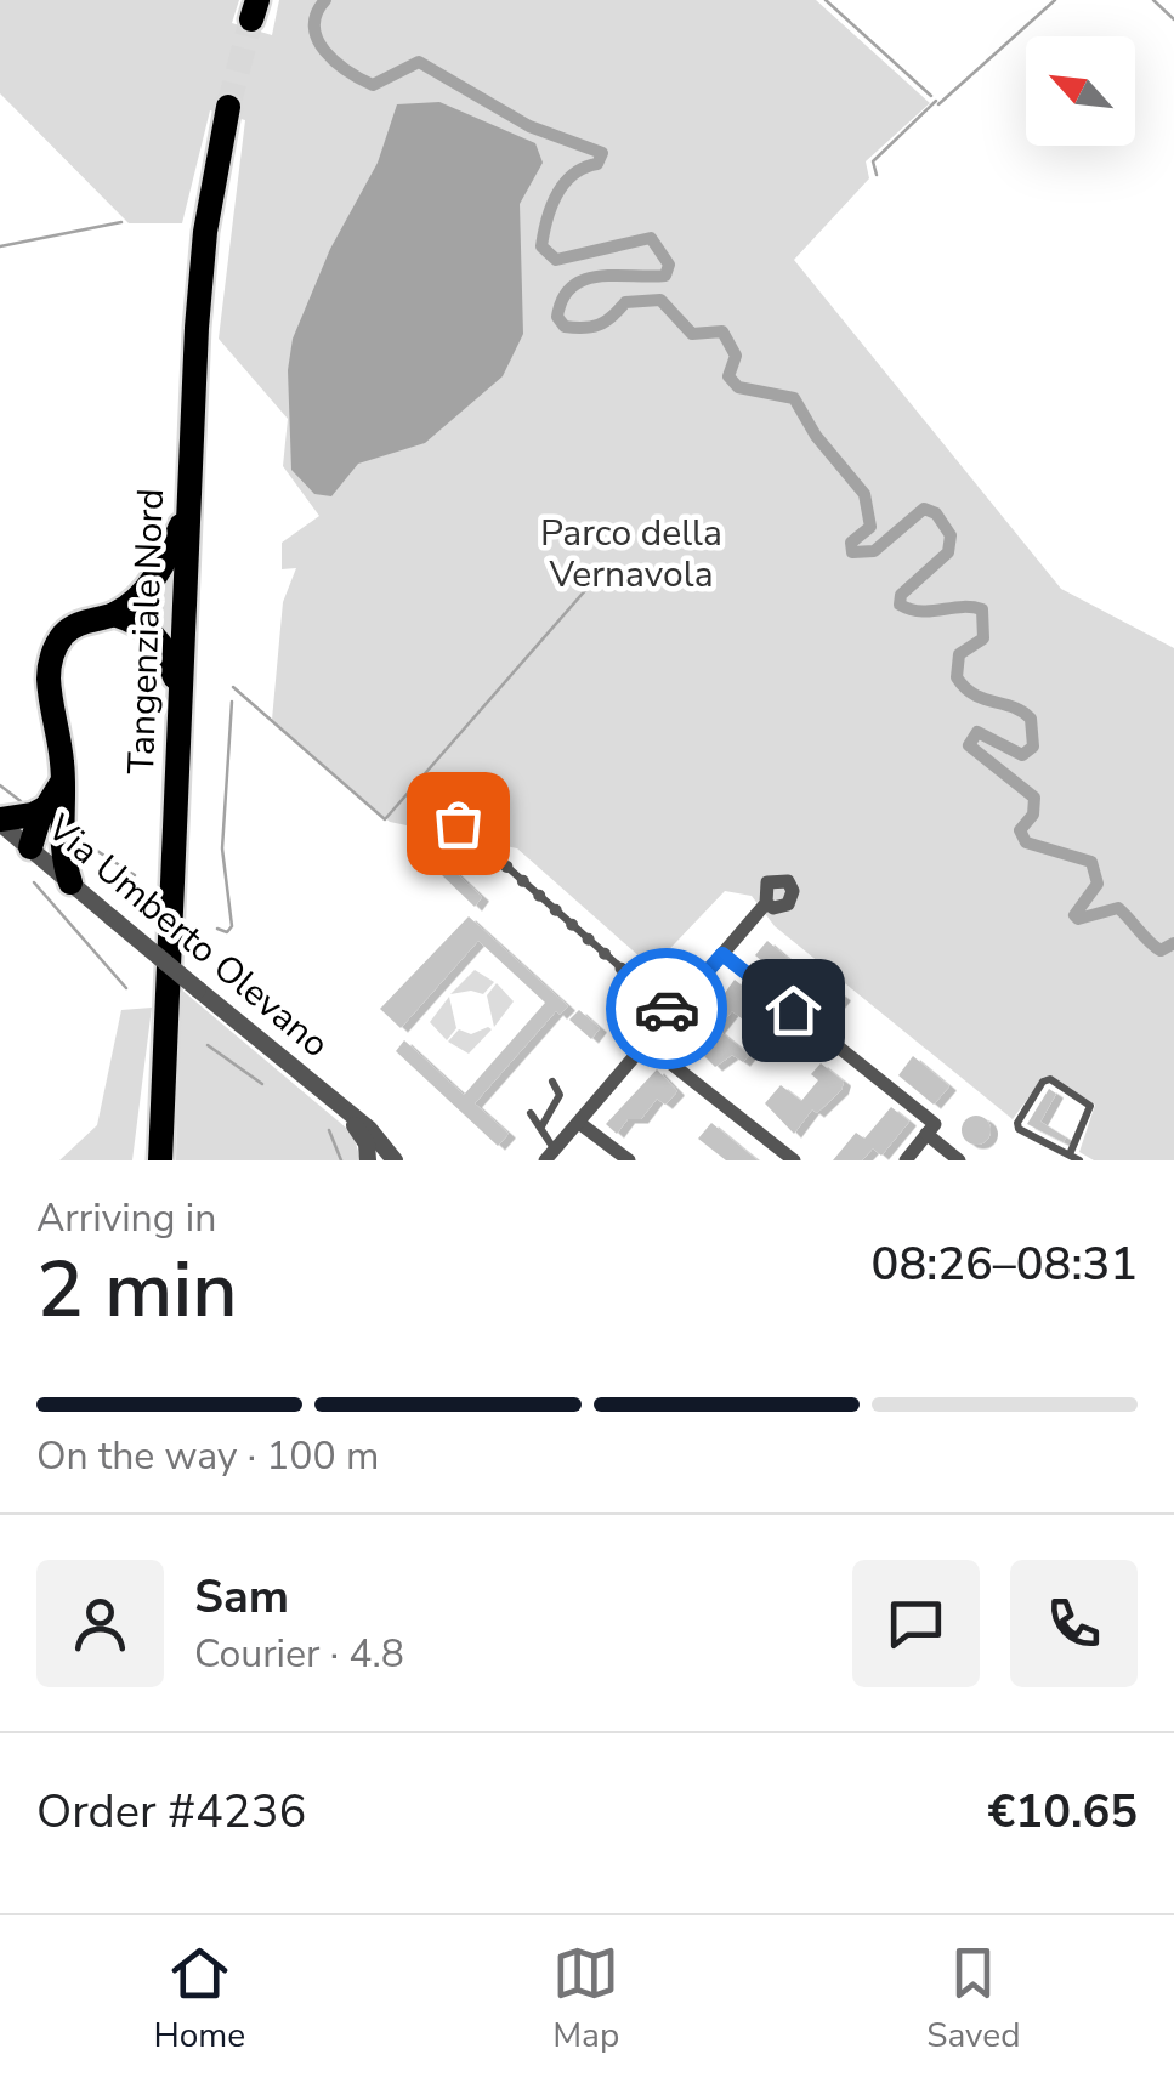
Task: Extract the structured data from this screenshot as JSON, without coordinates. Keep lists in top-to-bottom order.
{
  "streets": {
    "highway": ["Tangenziale Nord"],
    "street": ["Via Umberto Olevano"]
  },
  "parks": ["Parco della Vernavola"],
  "north": "top left",
  "page": {
    "heading": ["2 min", "Arriving in", "08:26–08:31"],
    "panel": [
      "Sam",
      "Courier · 4.8",
      "Order #4236",
      "€10.65"
    ],
    "bar": "On the way · 100 m",
    "tabs": ["Home", "Map", "Saved"]
  }
}
